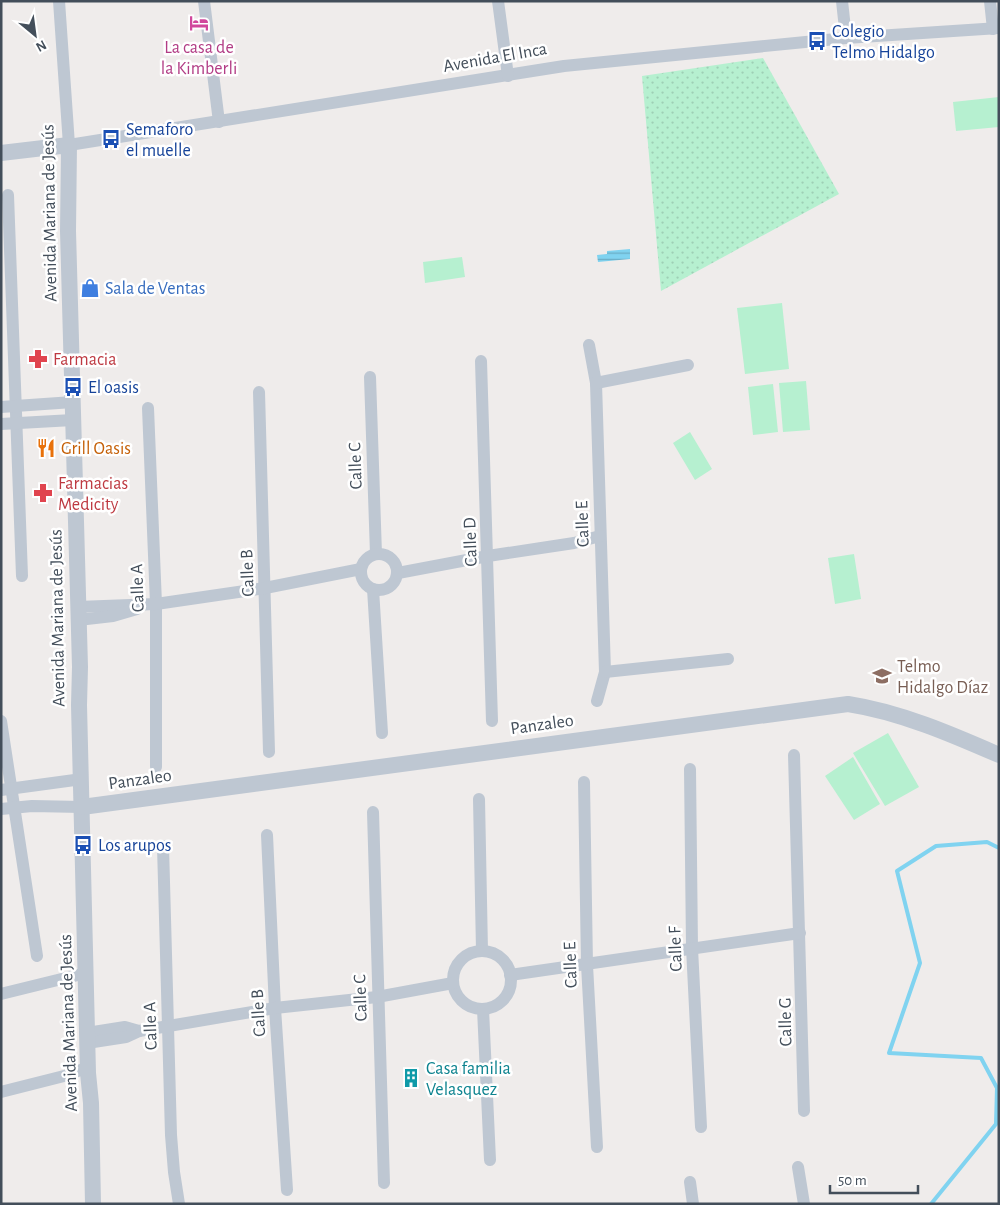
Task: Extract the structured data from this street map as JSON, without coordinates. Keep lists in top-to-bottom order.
{
  "streets": {
    "street": [
      "Avenida El Inca",
      "Avenida Mariana de Jesús",
      "Calle C",
      "Calle E",
      "Calle D",
      "Calle B",
      "Calle A",
      "Panzaleo",
      "Calle F",
      "Calle G"
    ]
  },
  "crossings": [
    ["Avenida El Inca", "Avenida Mariana de Jesús"],
    ["Avenida Mariana de Jesús", "Panzaleo"]
  ],
  "places": {
    "hotel": ["La casa de la Kimberli"],
    "bus stop": [
      "Colegio Telmo Hidalgo",
      "Semaforo el muelle",
      "El oasis",
      "Los arupos"
    ],
    "shop": ["Sala de Ventas"],
    "pharmacy": ["Farmacia", "Farmacias Medicity"],
    "restaurant": ["Grill Oasis"],
    "school or university": ["Telmo Hidalgo Díaz"],
    "building": ["Casa familia Velasquez"]
  },
  "scale_bar": "50 m",
  "north": "bottom right"
}
